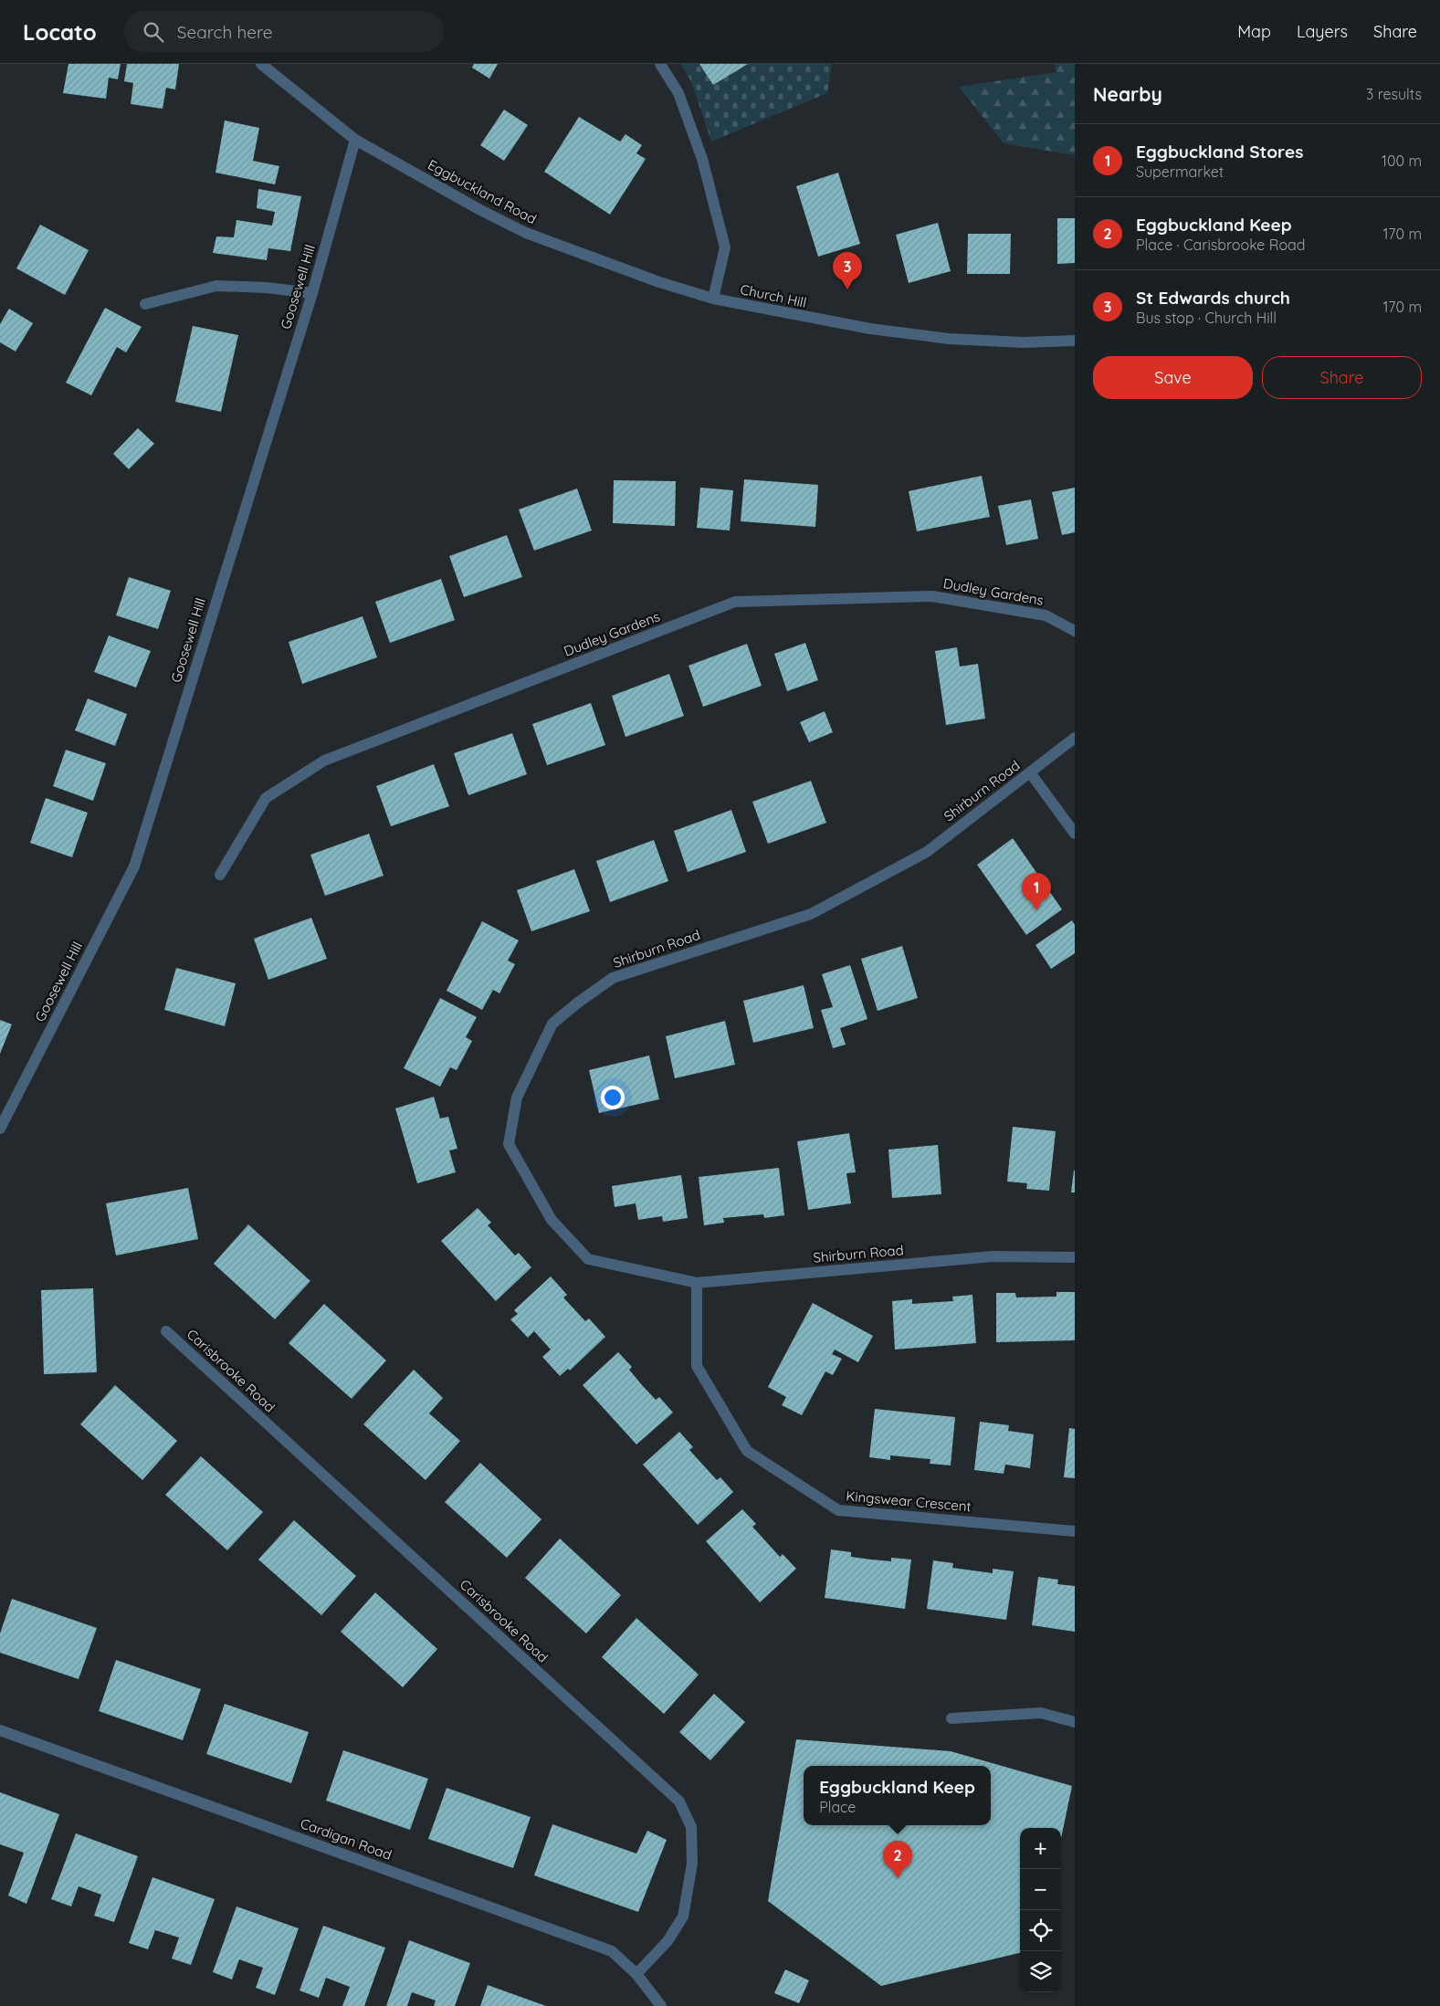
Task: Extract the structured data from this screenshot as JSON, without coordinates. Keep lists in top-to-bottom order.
{
  "streets": {
    "street": [
      "Eggbuckland Road",
      "Goosewell Hill",
      "Church Hill",
      "Dudley Gardens",
      "Shirburn Road",
      "Carisbrooke Road",
      "Kingswear Crescent",
      "Cardigan Road"
    ]
  },
  "crossings": [
    ["Eggbuckland Road", "Goosewell Hill"],
    ["Eggbuckland Road", "Church Hill"],
    ["Shirburn Road", "Kingswear Crescent"],
    ["Carisbrooke Road", "Cardigan Road"]
  ],
  "page": {
    "header": "Locato",
    "search": "Search here",
    "nav": ["Map", "Layers", "Share"],
    "heading": ["Nearby", "3 results"],
    "list": [
      {
        "mark": "1",
        "name": "Eggbuckland Stores",
        "note": "Supermarket",
        "value": "100 m"
      },
      {
        "mark": "2",
        "name": "Eggbuckland Keep",
        "note": "Place · Carisbrooke Road",
        "value": "170 m"
      },
      {
        "mark": "3",
        "name": "St Edwards church",
        "note": "Bus stop · Church Hill",
        "value": "170 m"
      }
    ],
    "pins": ["3", "1", "2"],
    "buttons": ["Save", "Share"],
    "popup": ["Eggbuckland Keep", "Place"],
    "map_buttons": ["+", "−"]
  }
}
